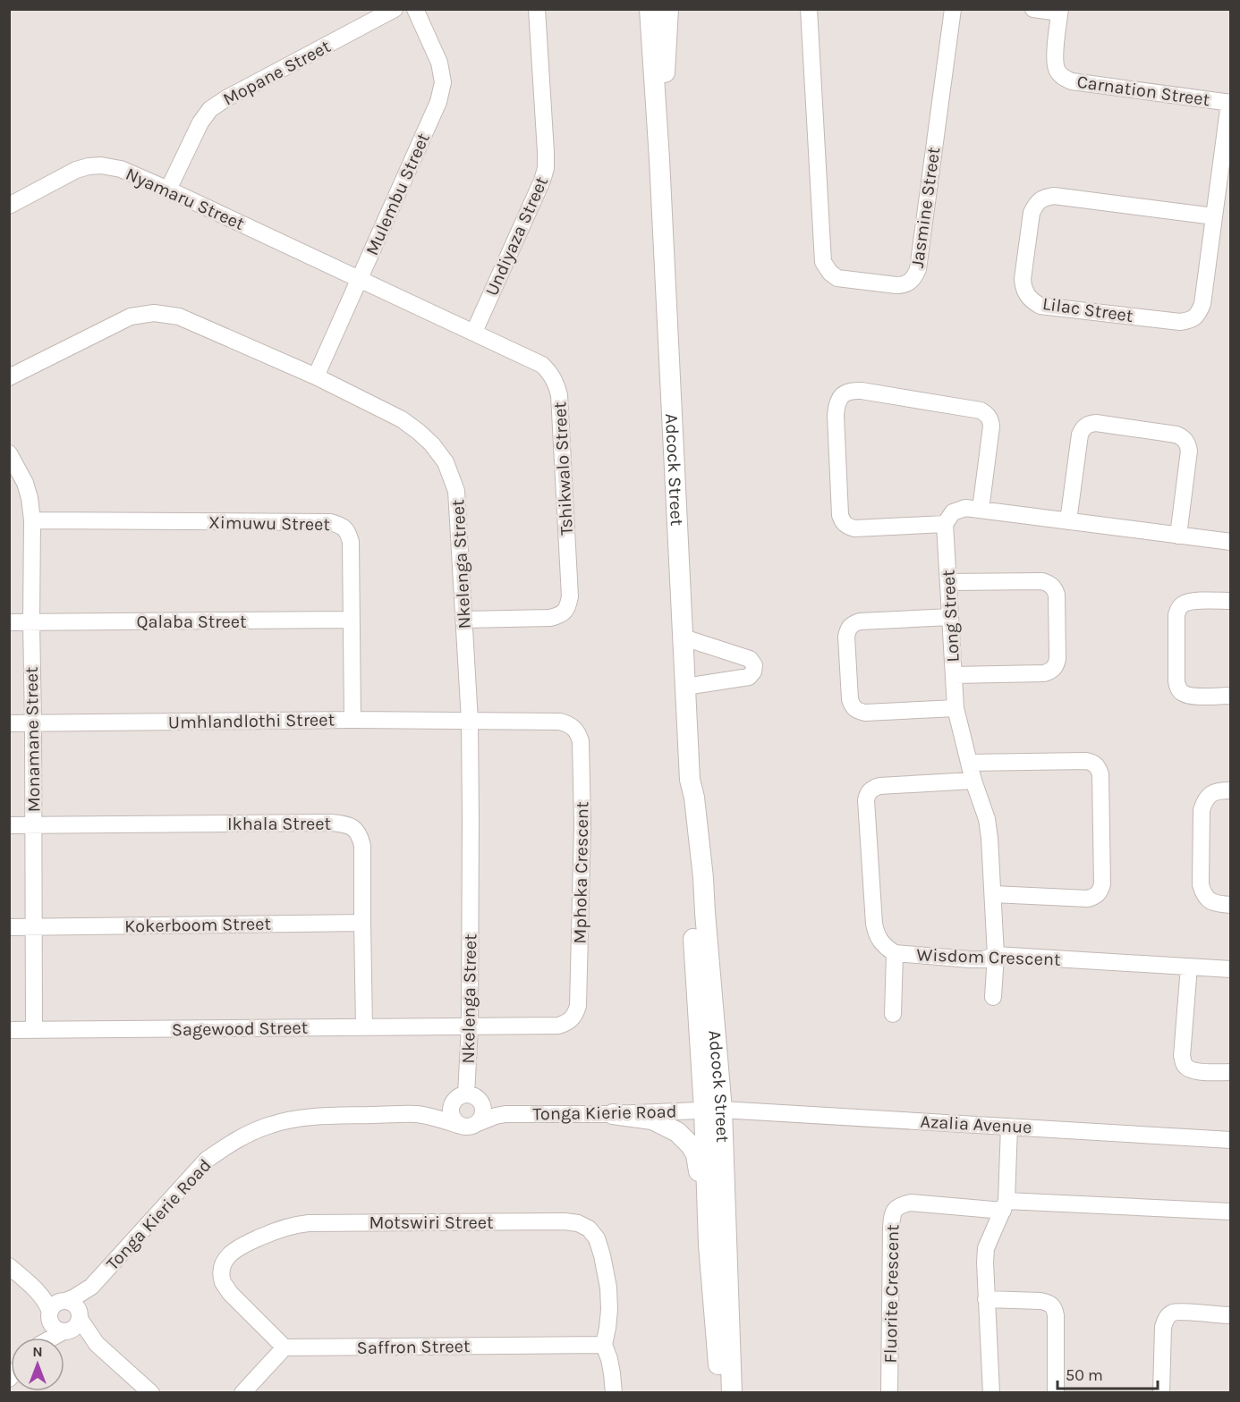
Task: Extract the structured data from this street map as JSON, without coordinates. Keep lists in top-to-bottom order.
{
  "streets": {
    "main road": ["Adcock Street"],
    "street": [
      "Mopane Street",
      "Carnation Street",
      "Mulembu Street",
      "Nyamaru Street",
      "Jasmine Street",
      "Undiyaza Street",
      "Lilac Street",
      "Tshikwalo Street",
      "Ximuwu Street",
      "Nkelenga Street",
      "Long Street",
      "Qalaba Street",
      "Umhlandlothi Street",
      "Monamane Street",
      "Ikhala Street",
      "Mphoka Crescent",
      "Kokerboom Street",
      "Wisdom Crescent",
      "Sagewood Street",
      "Tonga Kierie Road",
      "Azalia Avenue",
      "Motswiri Street",
      "Fluorite Crescent",
      "Saffron Street"
    ]
  },
  "crossings": [
    ["Mopane Street", "Nyamaru Street"],
    ["Carnation Street", "Lilac Street"],
    ["Mulembu Street", "Nyamaru Street"],
    ["Mulembu Street", "Tshikwalo Street"],
    ["Mulembu Street", "Nkelenga Street"],
    ["Nyamaru Street", "Tshikwalo Street"],
    ["Undiyaza Street", "Tshikwalo Street"],
    ["Tshikwalo Street", "Nkelenga Street"],
    ["Adcock Street", "Tonga Kierie Road"],
    ["Adcock Street", "Azalia Avenue"],
    ["Ximuwu Street", "Qalaba Street"],
    ["Ximuwu Street", "Umhlandlothi Street"],
    ["Ximuwu Street", "Monamane Street"],
    ["Nkelenga Street", "Umhlandlothi Street"],
    ["Nkelenga Street", "Mphoka Crescent"],
    ["Nkelenga Street", "Sagewood Street"],
    ["Nkelenga Street", "Tonga Kierie Road"],
    ["Long Street", "Wisdom Crescent"],
    ["Qalaba Street", "Monamane Street"],
    ["Umhlandlothi Street", "Monamane Street"],
    ["Umhlandlothi Street", "Mphoka Crescent"],
    ["Monamane Street", "Ikhala Street"],
    ["Monamane Street", "Kokerboom Street"],
    ["Monamane Street", "Sagewood Street"],
    ["Ikhala Street", "Kokerboom Street"],
    ["Ikhala Street", "Sagewood Street"],
    ["Mphoka Crescent", "Sagewood Street"],
    ["Tonga Kierie Road", "Azalia Avenue"],
    ["Motswiri Street", "Saffron Street"]
  ],
  "scale_bar": "50 m",
  "north": "top"
}
